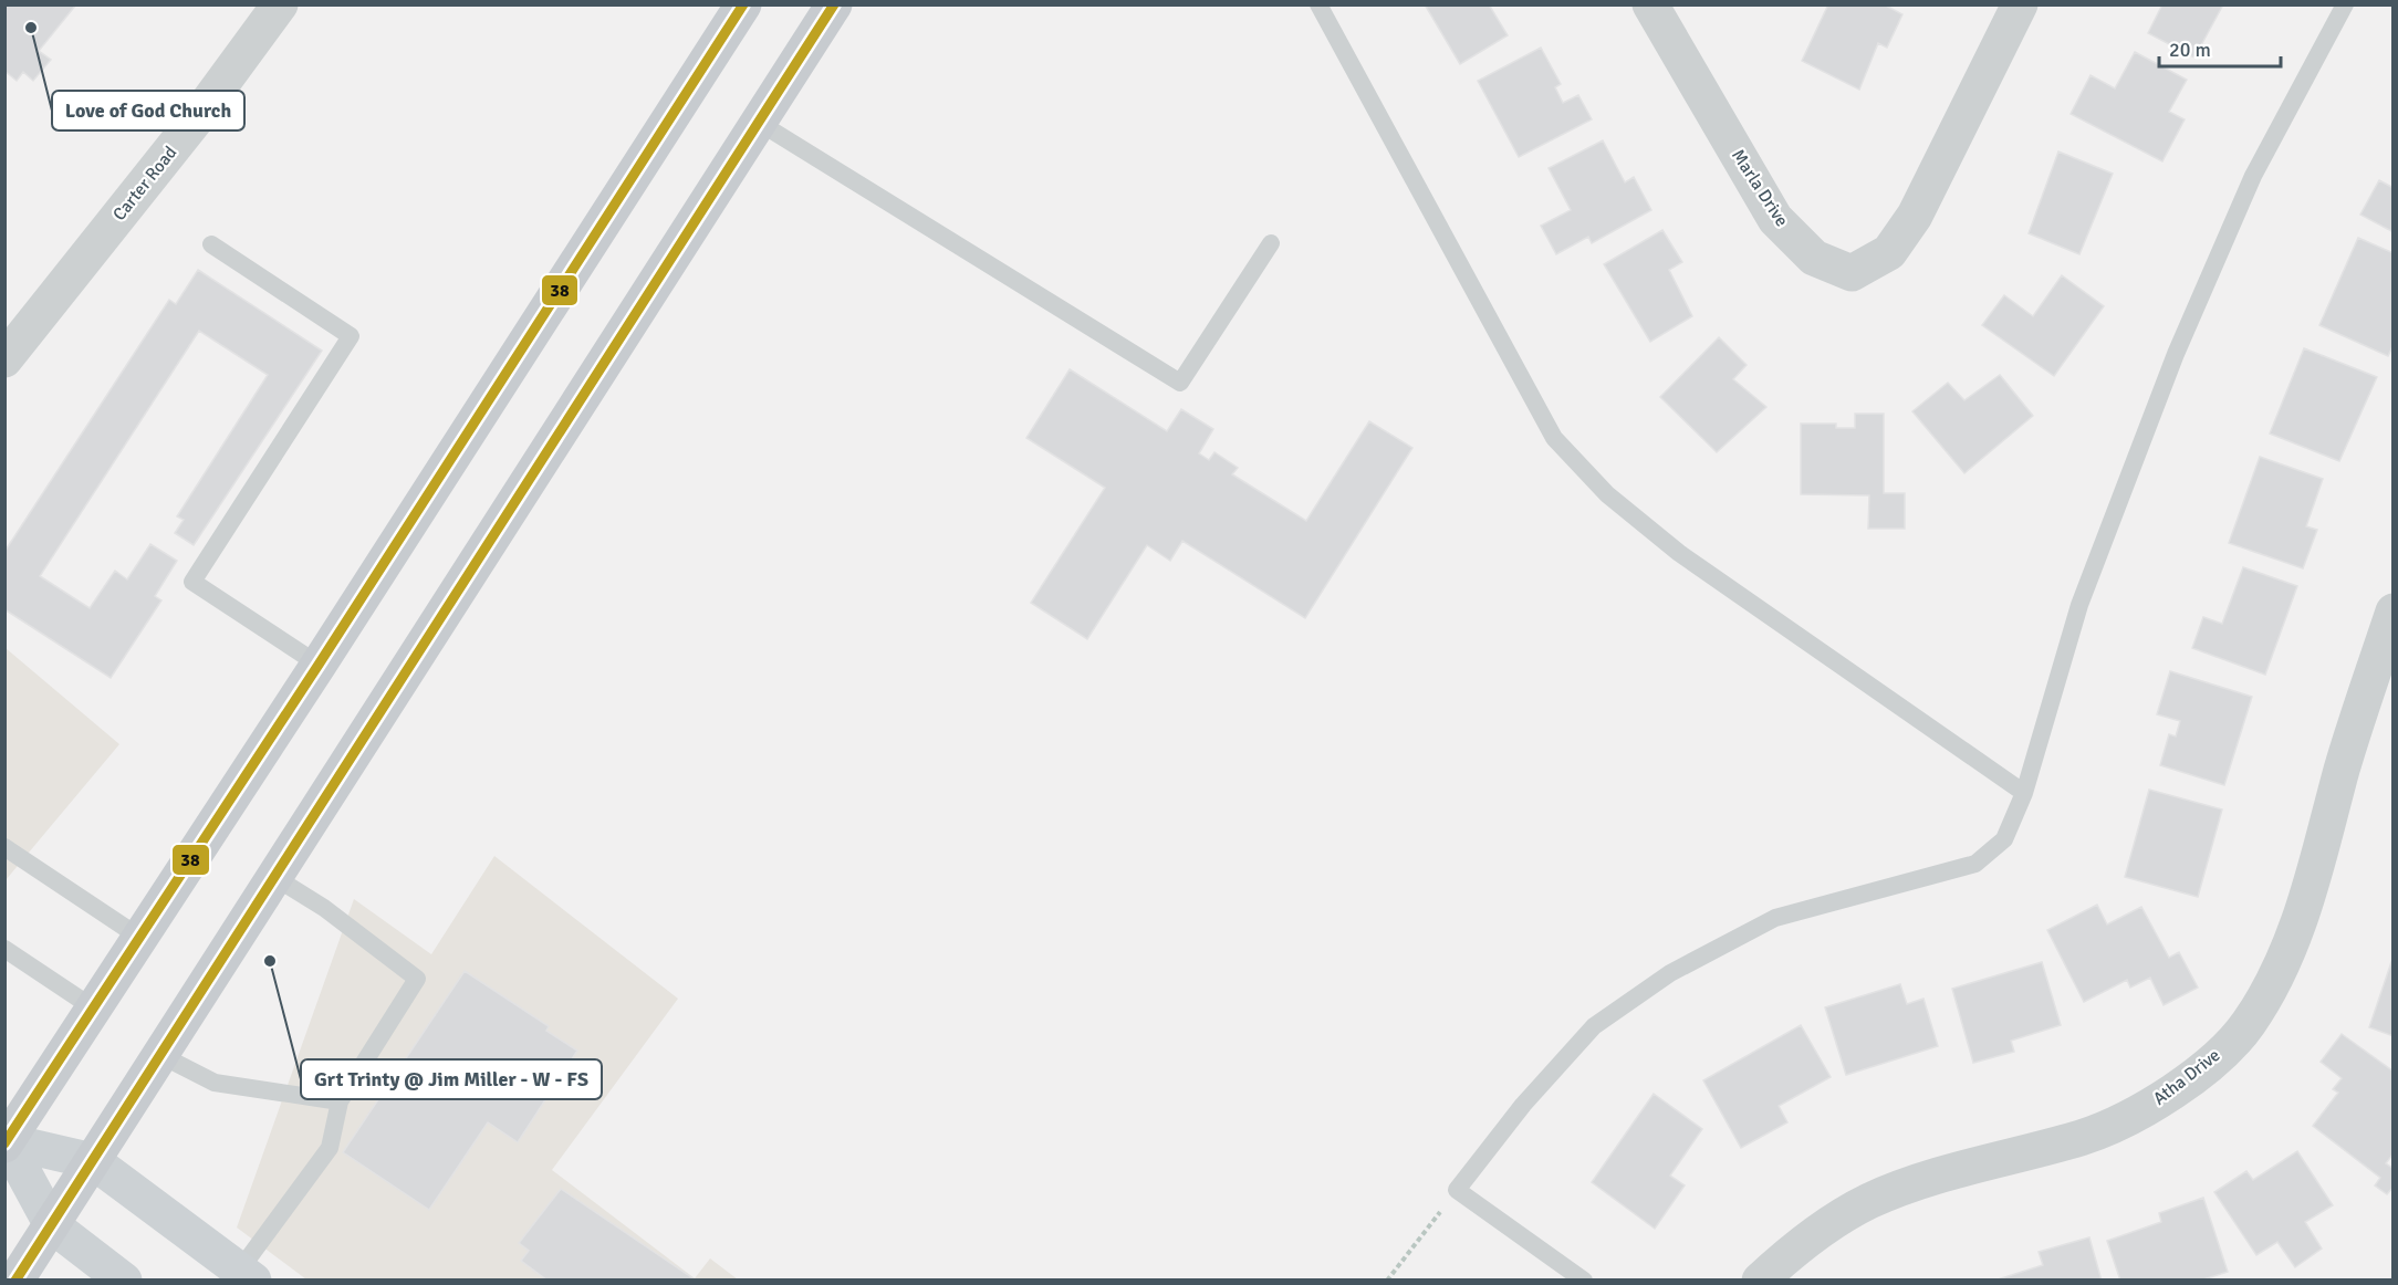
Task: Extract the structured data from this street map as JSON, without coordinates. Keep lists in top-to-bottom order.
{
  "streets": {
    "street": ["Carter Road", "Marla Drive", "Atha Drive"]
  },
  "places": ["Love of God Church", "Grt Trinty @ Jim Miller - W - FS"],
  "lines": ["transit line 38"],
  "scale_bar": "20 m"
}
